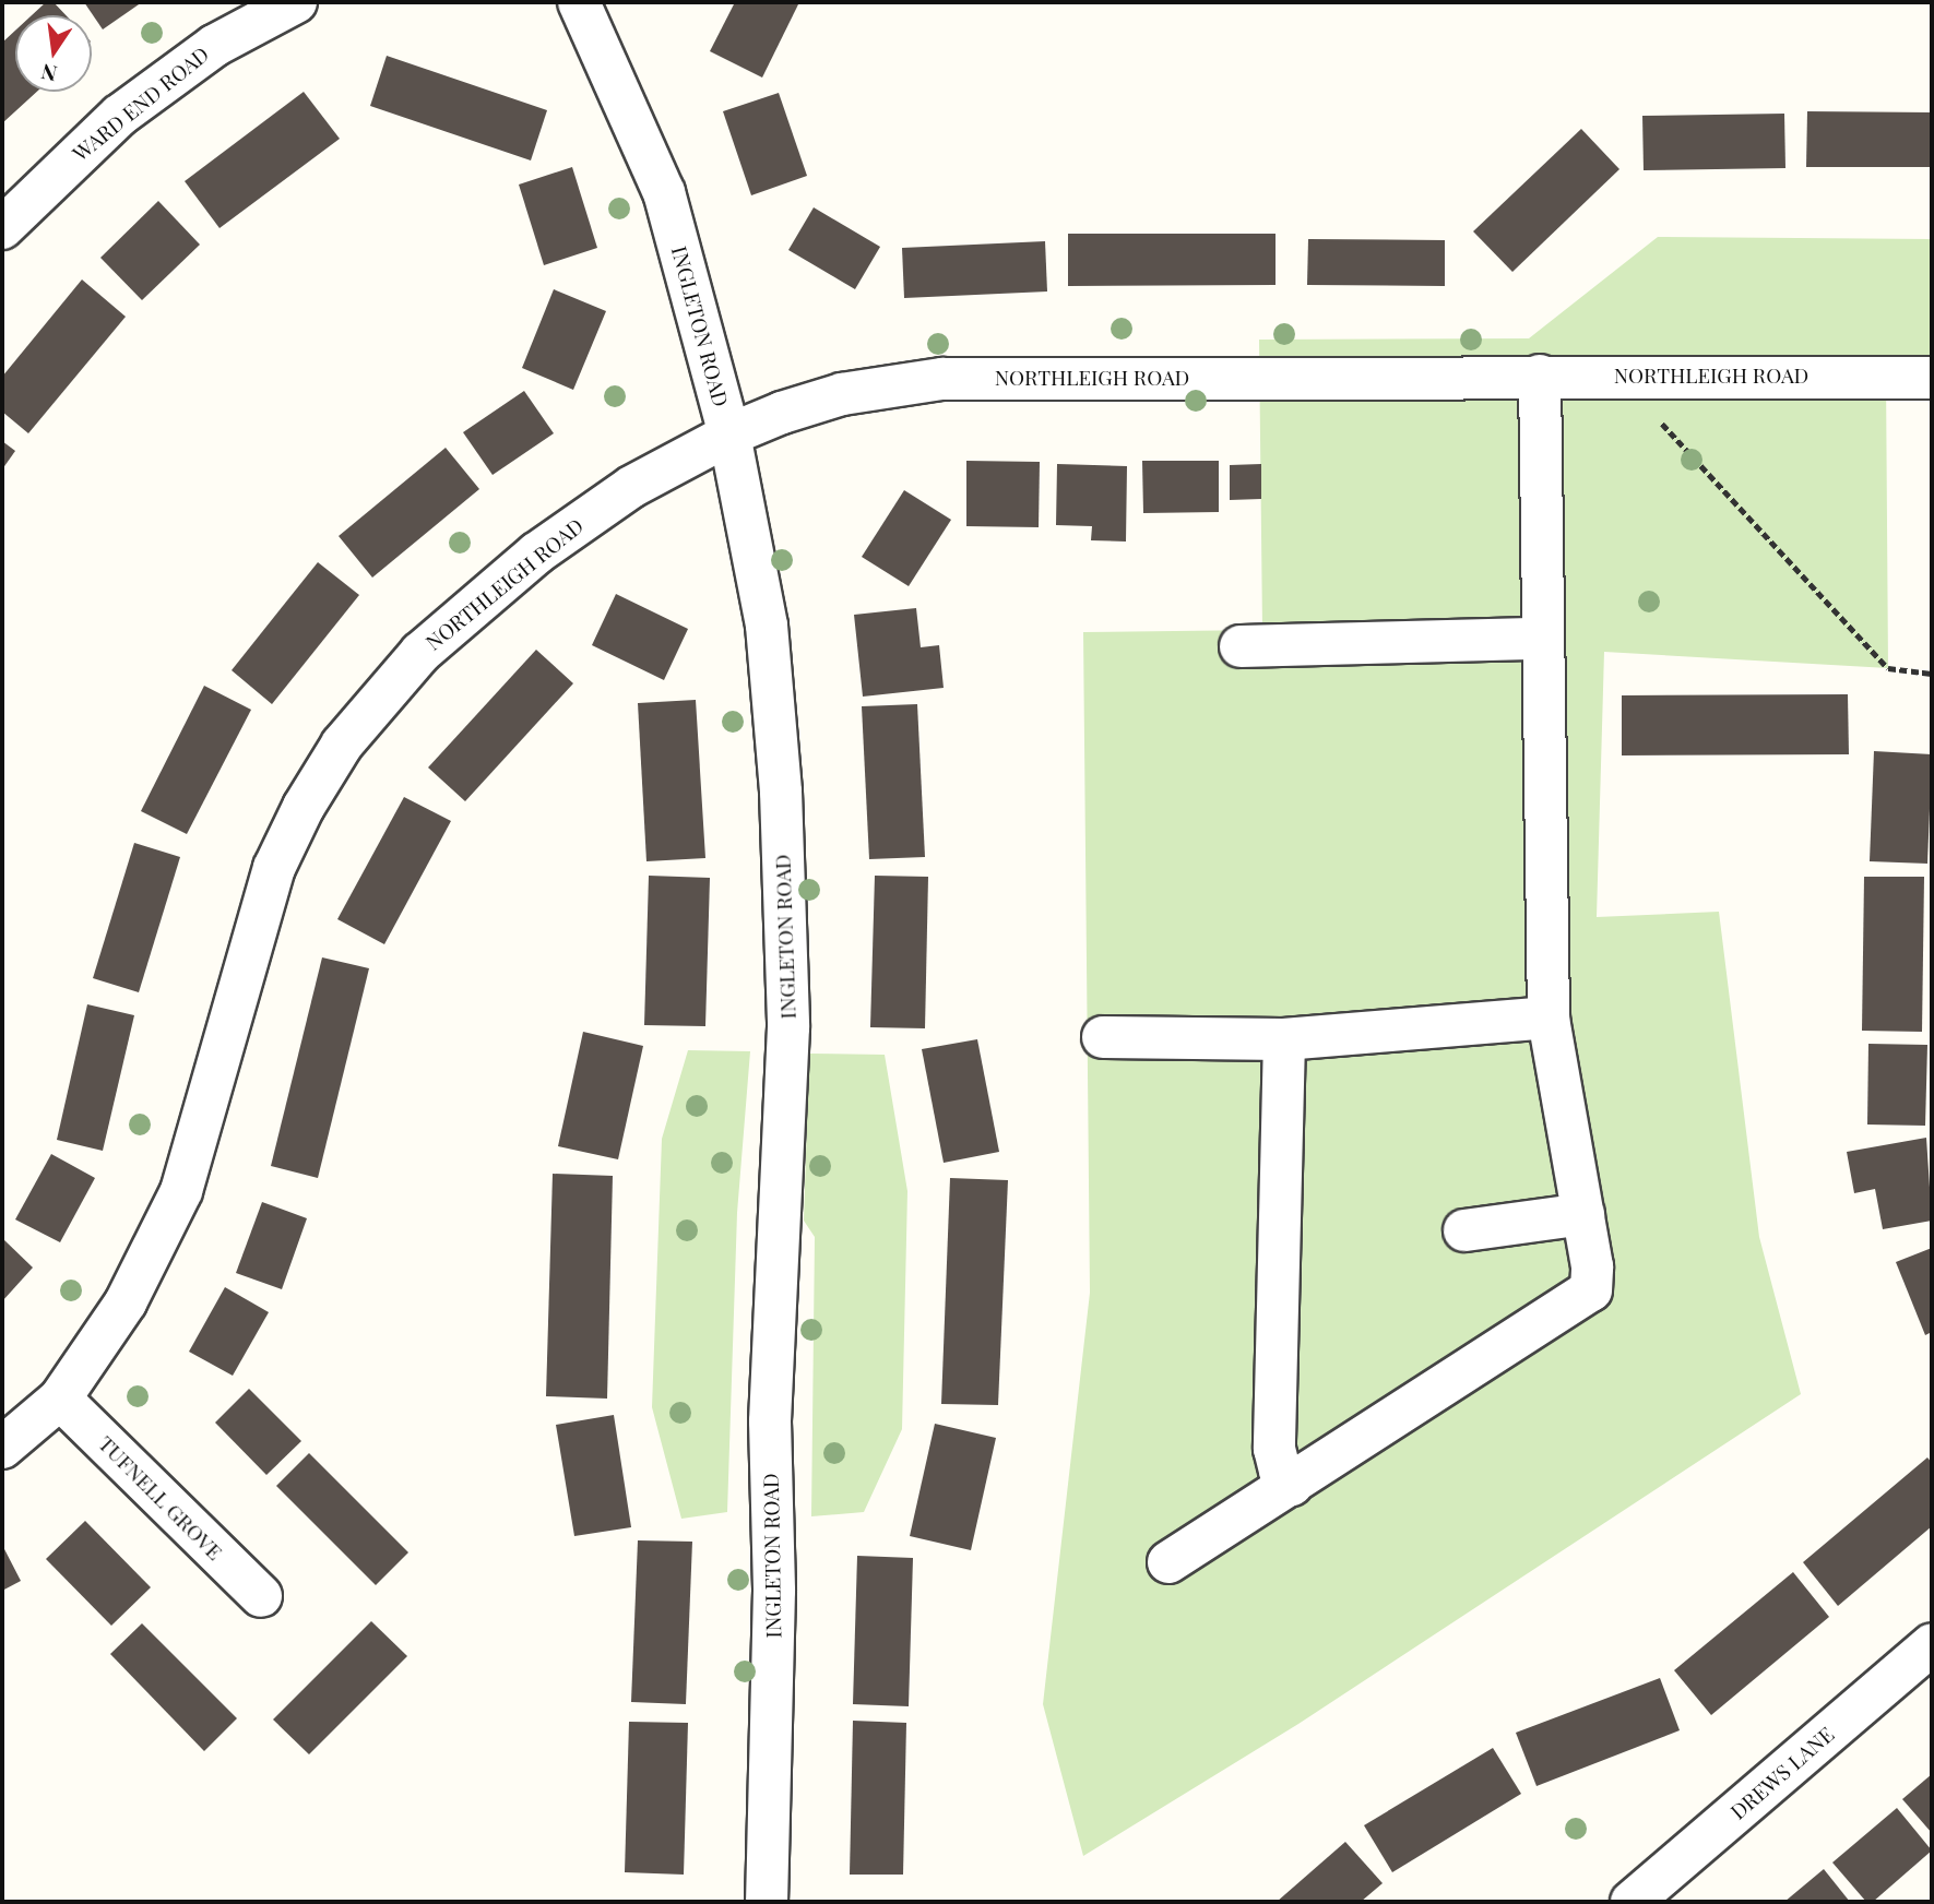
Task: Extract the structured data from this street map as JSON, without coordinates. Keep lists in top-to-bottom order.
{
  "streets": {
    "street": [
      "WARD END ROAD",
      "INGLETON ROAD",
      "NORTHLEIGH ROAD",
      "TUFNELL GROVE",
      "DREWS LANE"
    ]
  },
  "crossings": [
    ["INGLETON ROAD", "NORTHLEIGH ROAD"],
    ["NORTHLEIGH ROAD", "TUFNELL GROVE"]
  ],
  "north": "bottom"
}
